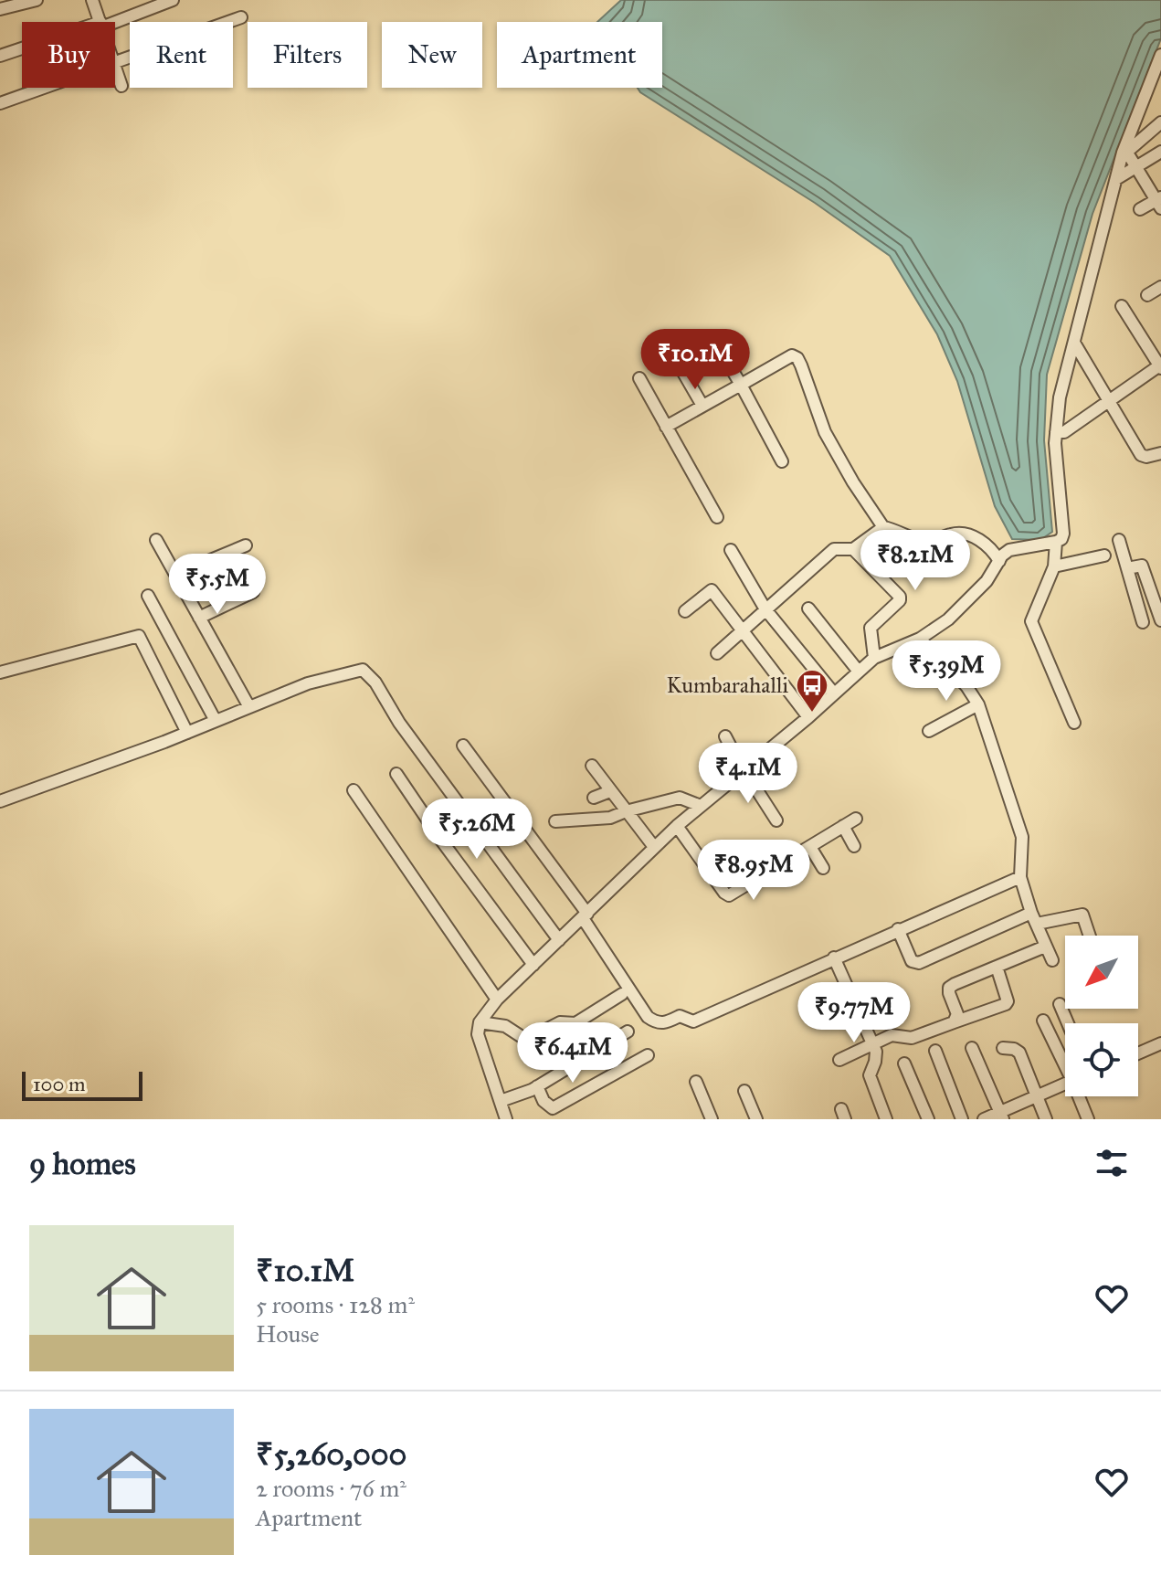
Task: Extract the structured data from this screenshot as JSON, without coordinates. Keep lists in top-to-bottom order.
{
  "places": {
    "bus stop": ["Kumbarahalli"]
  },
  "scale_bar": "100 m",
  "north": "bottom left",
  "page": {
    "chip": [
      "Buy",
      "Rent",
      "Filters",
      "New",
      "Apartment"
    ],
    "price": [
      "₹10.1M",
      "₹8.21M",
      "₹5.5M",
      "₹5.39M",
      "₹4.1M",
      "₹5.26M",
      "₹8.95M",
      "₹9.77M",
      "₹6.41M"
    ],
    "scale": "100 m",
    "heading": "9 homes",
    "list": [
      {
        "name": "₹10.1M",
        "note": "5 rooms · 128 m² · House"
      },
      {
        "name": "₹5,260,000",
        "note": "2 rooms · 76 m² · Apartment"
      }
    ]
  }
}
